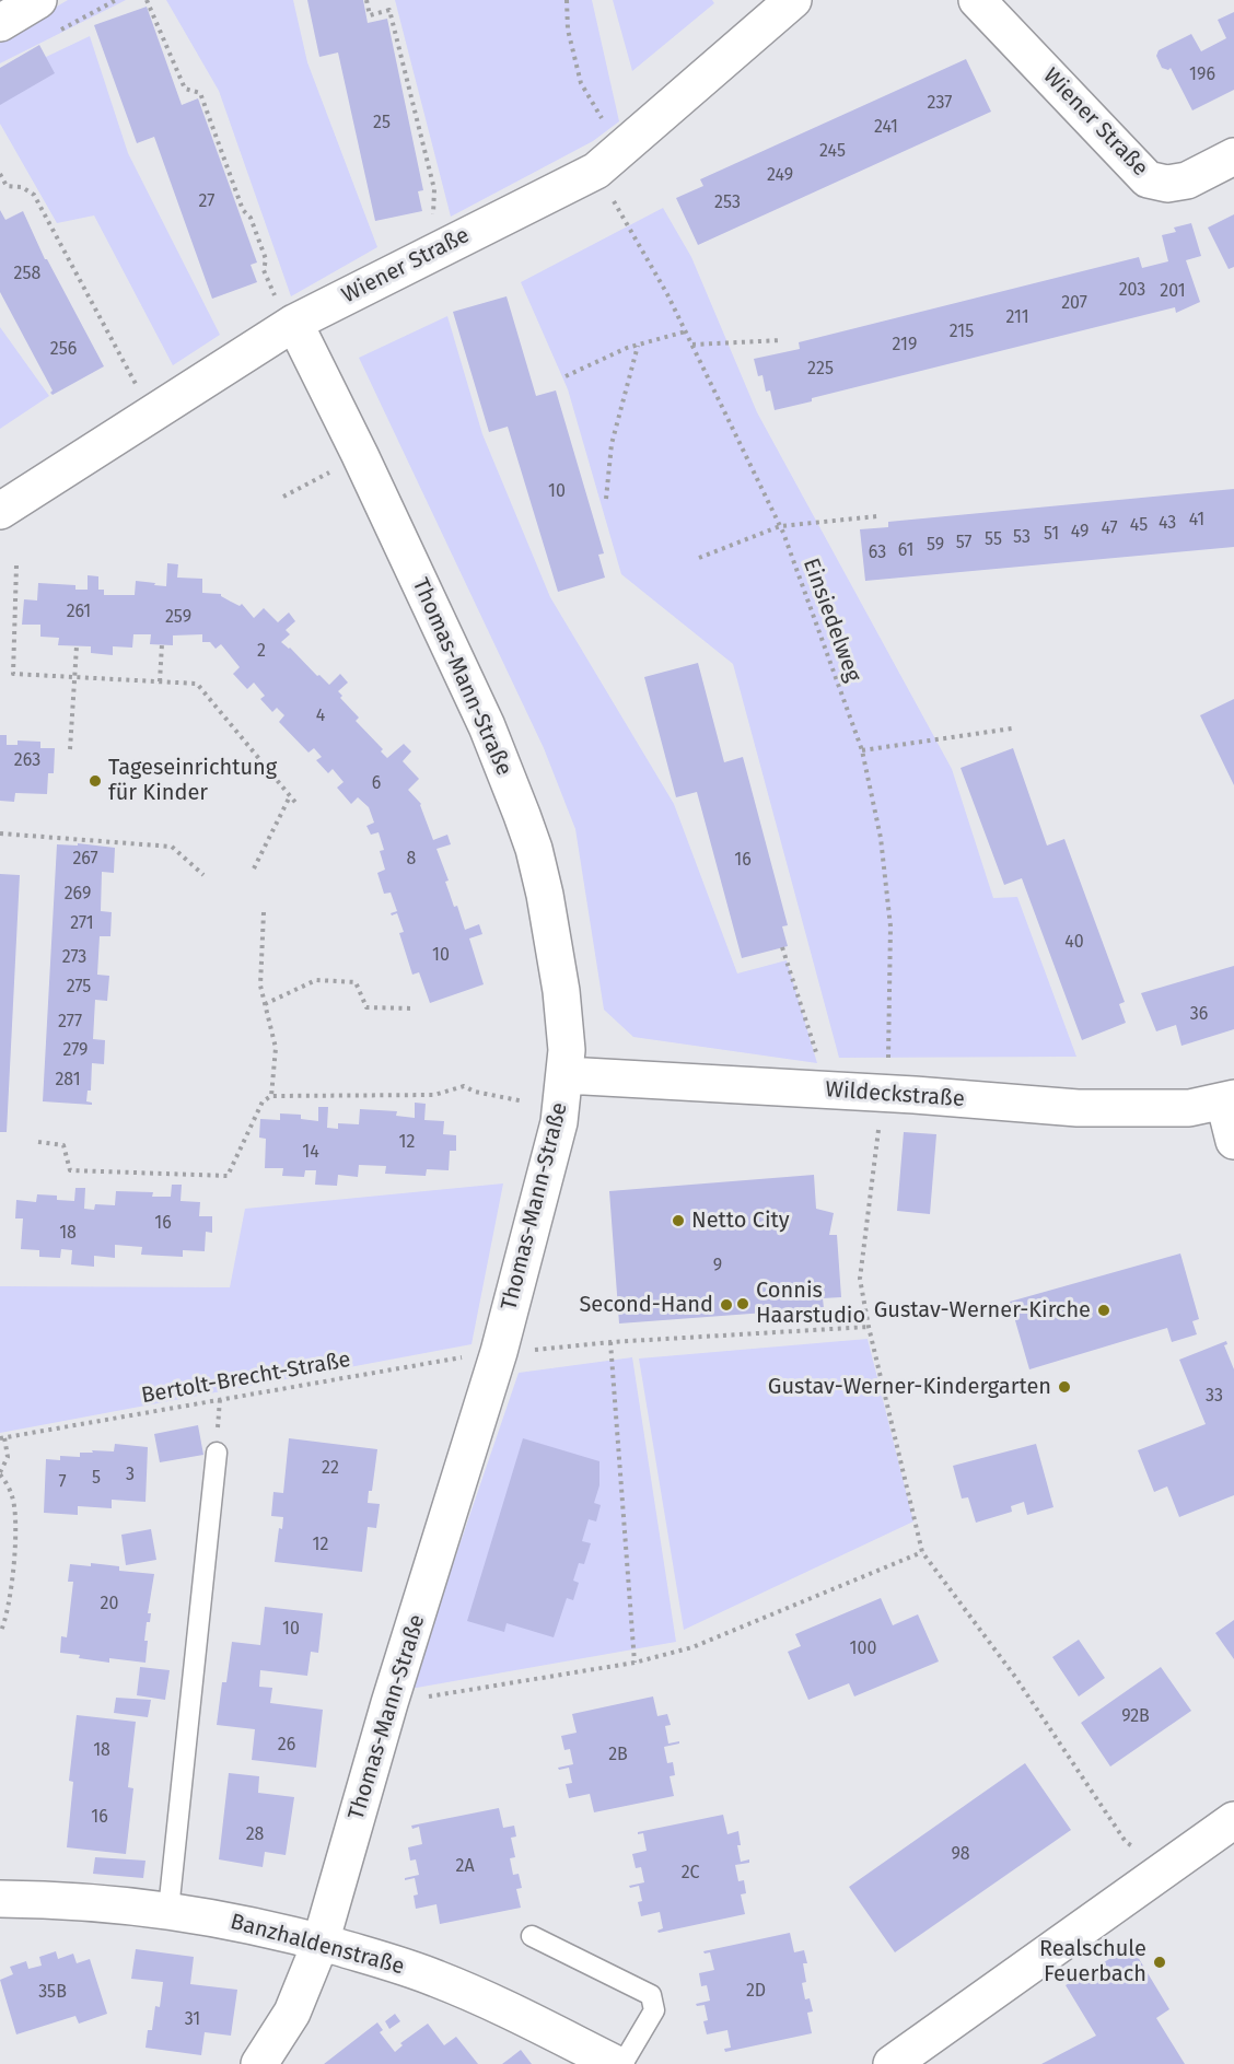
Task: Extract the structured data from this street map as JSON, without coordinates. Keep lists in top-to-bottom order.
{
  "streets": {
    "street": [
      "Wiener Straße",
      "Thomas-Mann-Straße",
      "Wildeckstraße",
      "Banzhaldenstraße"
    ],
    "path": ["Einsiedelweg", "Bertolt-Brecht-Straße"]
  },
  "crossings": [
    ["Wiener Straße", "Einsiedelweg"],
    ["Wiener Straße", "Thomas-Mann-Straße"],
    ["Einsiedelweg", "Wildeckstraße"],
    ["Thomas-Mann-Straße", "Wildeckstraße"],
    ["Thomas-Mann-Straße", "Bertolt-Brecht-Straße"],
    ["Thomas-Mann-Straße", "Banzhaldenstraße"]
  ],
  "places": [
    "Tageseinrichtung für Kinder",
    "Netto City",
    "Connis Haarstudio",
    "Second-Hand",
    "Gustav-Werner-Kirche",
    "Gustav-Werner-Kindergarten",
    "Realschule Feuerbach"
  ],
  "house_numbers": [
    "196",
    "237",
    "25",
    "241",
    "245",
    "249",
    "27",
    "253",
    "258",
    "203",
    "201",
    "207",
    "211",
    "215",
    "219",
    "256",
    "225",
    "10",
    "41",
    "43",
    "45",
    "47",
    "49",
    "51",
    "53",
    "55",
    "57",
    "59",
    "61",
    "63",
    "261",
    "259",
    "2",
    "4",
    "263",
    "6",
    "267",
    "8",
    "16",
    "269",
    "271",
    "40",
    "10",
    "273",
    "275",
    "36",
    "277",
    "279",
    "281",
    "12",
    "14",
    "16",
    "18",
    "9",
    "33",
    "22",
    "3",
    "5",
    "7",
    "12",
    "20",
    "10",
    "100",
    "92B",
    "26",
    "18",
    "2B",
    "16",
    "28",
    "98",
    "2A",
    "2C",
    "2D",
    "35B",
    "31"
  ]
}
